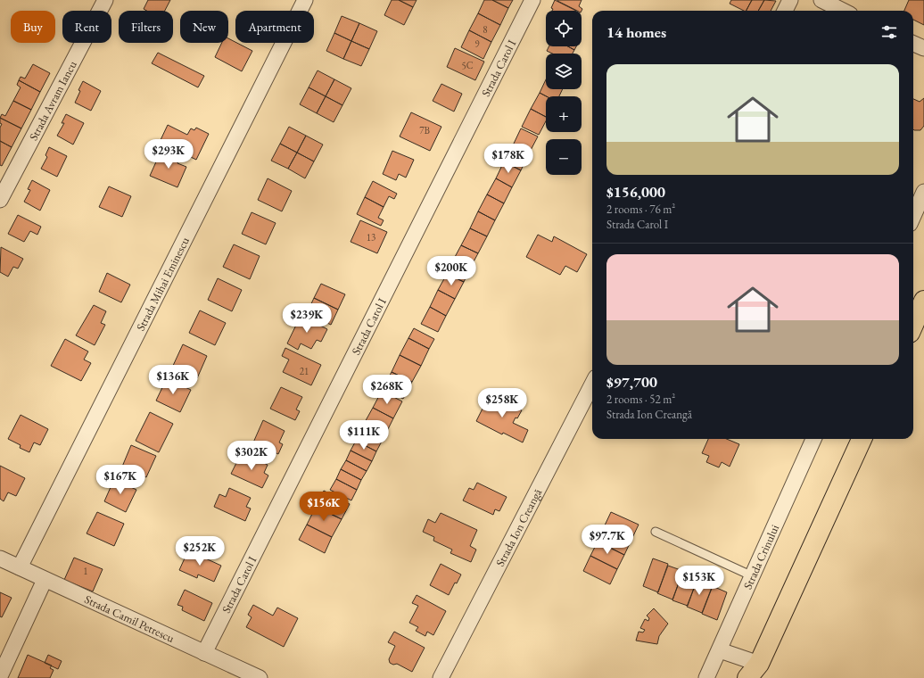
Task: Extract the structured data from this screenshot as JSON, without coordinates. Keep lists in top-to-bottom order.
{
  "streets": {
    "street": [
      "Strada Carol I",
      "Strada Avram Iancu",
      "Strada Mihai Eminescu",
      "Strada Ion Creangă",
      "Strada Crinului",
      "Strada Camil Petrescu"
    ]
  },
  "crossings": [
    ["Strada Carol I", "Strada Camil Petrescu"],
    ["Strada Mihai Eminescu", "Strada Camil Petrescu"]
  ],
  "house_numbers": [
    "8",
    "9",
    "5C",
    "7B",
    "13",
    "21",
    "1"
  ],
  "page": {
    "map_buttons": ["+", "−"],
    "chip": [
      "Buy",
      "Rent",
      "Filters",
      "New",
      "Apartment"
    ],
    "heading": "14 homes",
    "list": [
      {
        "name": "$156,000",
        "note": "2 rooms · 76 m² · Strada Carol I"
      },
      {
        "name": "$97,700",
        "note": "2 rooms · 52 m² · Strada Ion Creangă"
      }
    ],
    "price": [
      "$293K",
      "$178K",
      "$200K",
      "$239K",
      "$136K",
      "$268K",
      "$258K",
      "$111K",
      "$302K",
      "$167K",
      "$156K",
      "$97.7K",
      "$252K",
      "$153K"
    ]
  }
}
